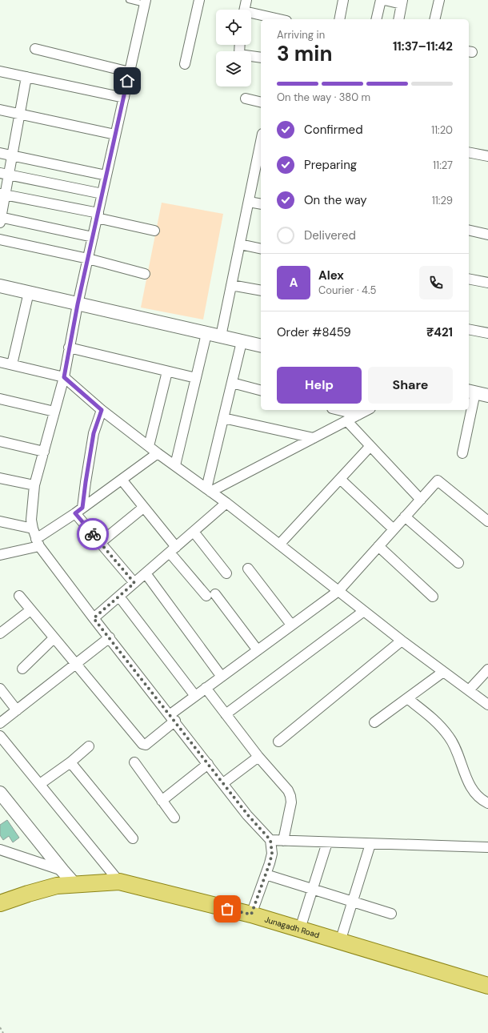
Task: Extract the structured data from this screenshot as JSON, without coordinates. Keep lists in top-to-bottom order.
{
  "streets": {
    "main road": ["Junagadh Road"]
  },
  "page": {
    "heading": ["3 min", "Arriving in", "11:37–11:42"],
    "panel": [
      "Alex",
      "Courier · 4.5",
      "Order #8459",
      "₹421"
    ],
    "bar": "On the way · 380 m",
    "list": [
      ["Confirmed", "11:20"],
      ["Preparing", "11:27"],
      ["On the way", "11:29"],
      "Delivered"
    ],
    "round": "A",
    "buttons": ["Help", "Share"]
  }
}
